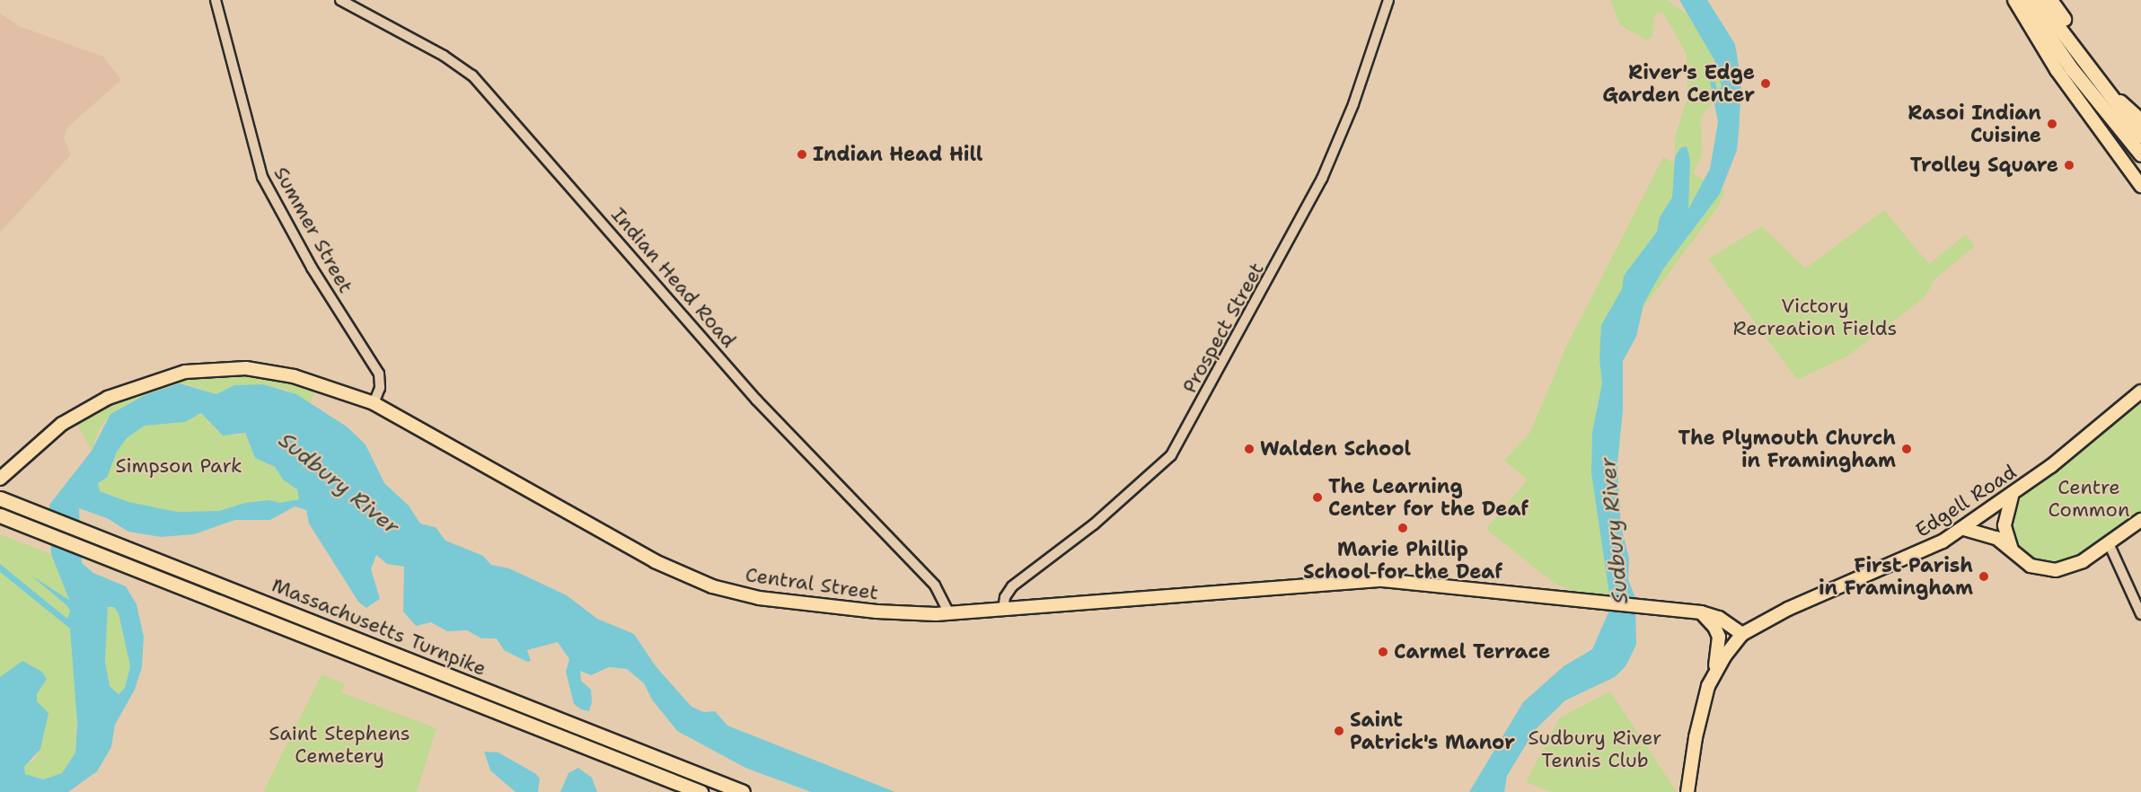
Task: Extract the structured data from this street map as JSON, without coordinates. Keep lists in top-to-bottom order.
{
  "streets": {
    "highway": ["Massachusetts Turnpike"],
    "main road": ["Edgell Road", "Central Street"],
    "street": ["Summer Street", "Indian Head Road", "Prospect Street"]
  },
  "crossings": [
    ["Summer Street", "Central Street"],
    ["Indian Head Road", "Central Street"],
    ["Prospect Street", "Central Street"],
    ["Edgell Road", "Central Street"]
  ],
  "water": ["Sudbury River"],
  "parks": [
    "Victory Recreation Fields",
    "Simpson Park",
    "Centre Common",
    "Saint Stephens Cemetery",
    "Sudbury River Tennis Club"
  ],
  "places": [
    "River's Edge Garden Center",
    "Rasoi Indian Cuisine",
    "Indian Head Hill",
    "Trolley Square",
    "Walden School",
    "The Plymouth Church in Framingham",
    "The Learning Center for the Deaf",
    "Marie Phillip School for the Deaf",
    "First Parish in Framingham",
    "Carmel Terrace",
    "Saint Patrick's Manor"
  ]
}
